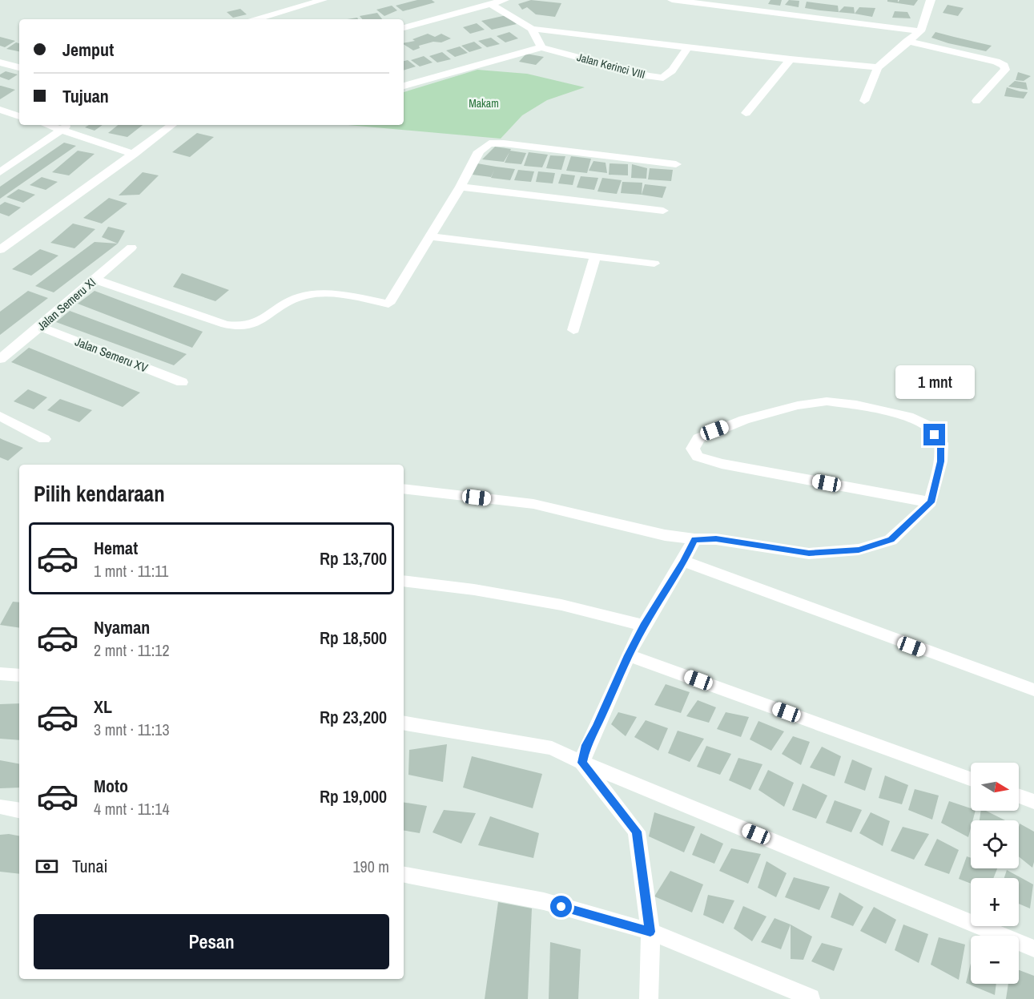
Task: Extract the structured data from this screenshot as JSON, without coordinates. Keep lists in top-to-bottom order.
{
  "streets": {
    "street": ["Jalan Kerinci VIII", "Jalan Semeru XI", "Jalan Semeru XV"]
  },
  "crossings": [
    ["Jalan Semeru XI", "Jalan Semeru XV"]
  ],
  "parks": ["Makam"],
  "north": "right",
  "page": {
    "banner": ["Jemput", "Tujuan"],
    "bubble": "1 mnt",
    "heading": "Pilih kendaraan",
    "list": [
      {
        "name": "Hemat",
        "note": "1 mnt · 11:11",
        "value": "Rp 13,700"
      },
      {
        "name": "Nyaman",
        "note": "2 mnt · 11:12",
        "value": "Rp 18,500"
      },
      {
        "name": "XL",
        "note": "3 mnt · 11:13",
        "value": "Rp 23,200"
      },
      {
        "name": "Moto",
        "note": "4 mnt · 11:14",
        "value": "Rp 19,000"
      }
    ],
    "map_buttons": ["+", "−"],
    "pay": ["Tunai", "190 m"],
    "buttons": "Pesan"
  }
}
